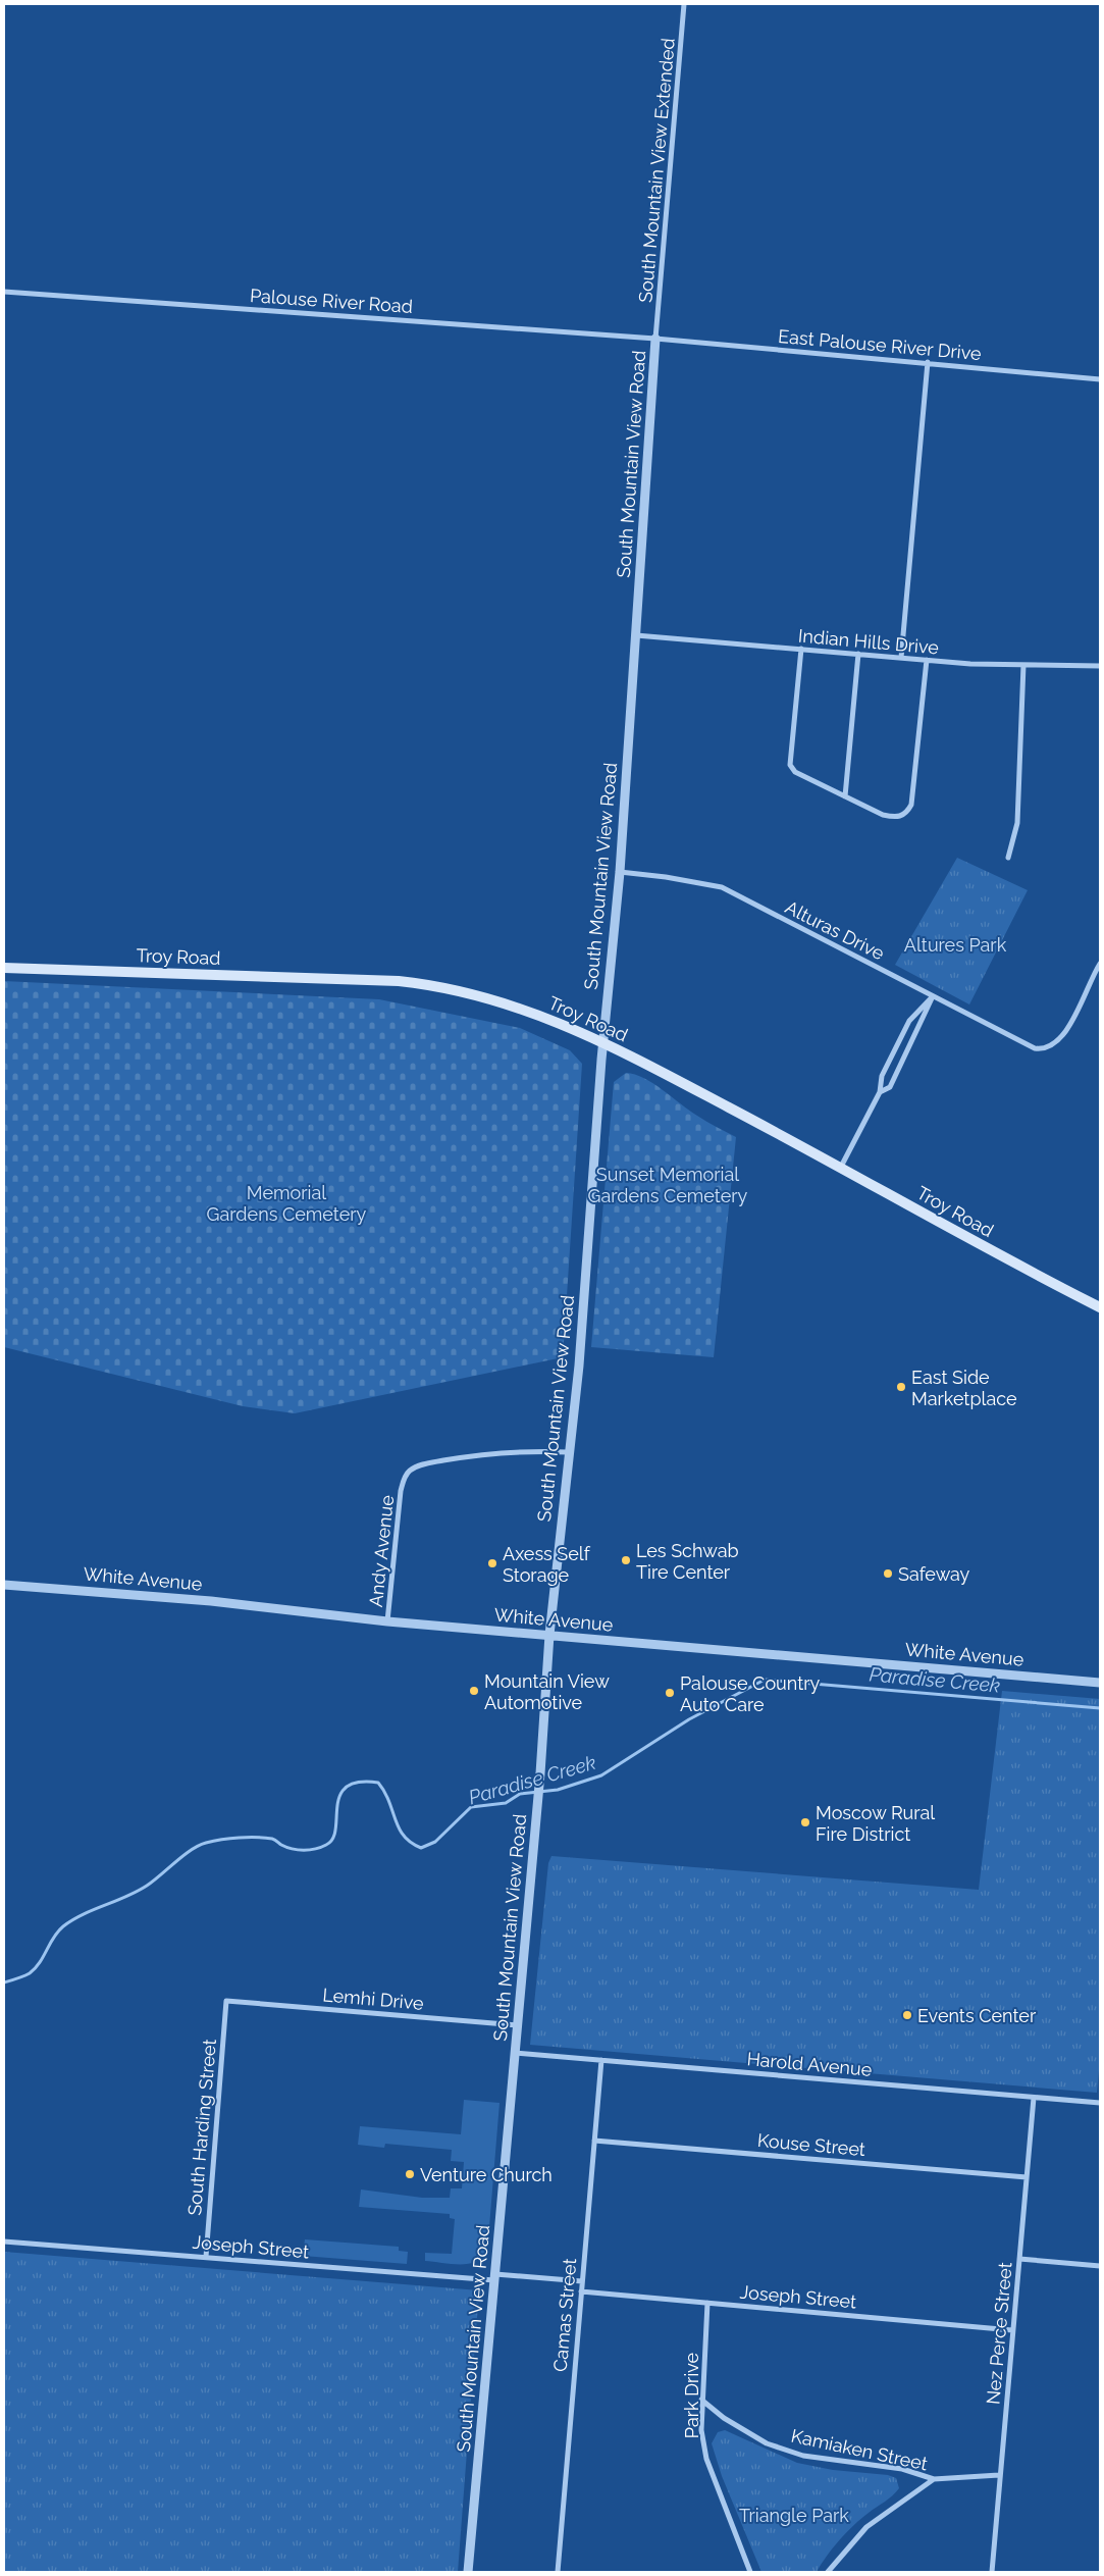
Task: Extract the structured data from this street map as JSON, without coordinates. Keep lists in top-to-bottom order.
{
  "streets": {
    "main road": ["Troy Road"],
    "street": [
      "South Mountain View Extended",
      "Palouse River Road",
      "East Palouse River Drive",
      "South Mountain View Road",
      "Indian Hills Drive",
      "Alturas Drive",
      "Andy Avenue",
      "White Avenue",
      "Lemhi Drive",
      "Harold Avenue",
      "South Harding Street",
      "Kouse Street",
      "Joseph Street",
      "Camas Street",
      "Nez Perce Street",
      "Park Drive",
      "Kamiaken Street"
    ]
  },
  "crossings": [
    ["South Mountain View Extended", "Palouse River Road"],
    ["South Mountain View Extended", "East Palouse River Drive"],
    ["South Mountain View Extended", "South Mountain View Road"],
    ["Palouse River Road", "East Palouse River Drive"],
    ["Palouse River Road", "South Mountain View Road"],
    ["East Palouse River Drive", "South Mountain View Road"],
    ["South Mountain View Road", "Indian Hills Drive"],
    ["South Mountain View Road", "Alturas Drive"],
    ["South Mountain View Road", "Troy Road"],
    ["South Mountain View Road", "Andy Avenue"],
    ["South Mountain View Road", "White Avenue"],
    ["South Mountain View Road", "Lemhi Drive"],
    ["South Mountain View Road", "Harold Avenue"],
    ["South Mountain View Road", "Joseph Street"],
    ["Andy Avenue", "White Avenue"],
    ["Lemhi Drive", "South Harding Street"],
    ["Harold Avenue", "Camas Street"],
    ["Harold Avenue", "Nez Perce Street"],
    ["South Harding Street", "Joseph Street"],
    ["Kouse Street", "Camas Street"],
    ["Kouse Street", "Nez Perce Street"],
    ["Joseph Street", "Camas Street"],
    ["Joseph Street", "Nez Perce Street"],
    ["Joseph Street", "Park Drive"],
    ["Nez Perce Street", "Kamiaken Street"],
    ["Park Drive", "Kamiaken Street"]
  ],
  "water": ["Paradise Creek"],
  "parks": [
    "Altures Park",
    "Sunset Memorial Gardens Cemetery",
    "Memorial Gardens Cemetery",
    "Triangle Park"
  ],
  "places": [
    "East Side Marketplace",
    "Les Schwab Tire Center",
    "Axess Self Storage",
    "Safeway",
    "Mountain View Automotive",
    "Palouse Country Auto Care",
    "Moscow Rural Fire District",
    "Events Center",
    "Venture Church"
  ]
}
